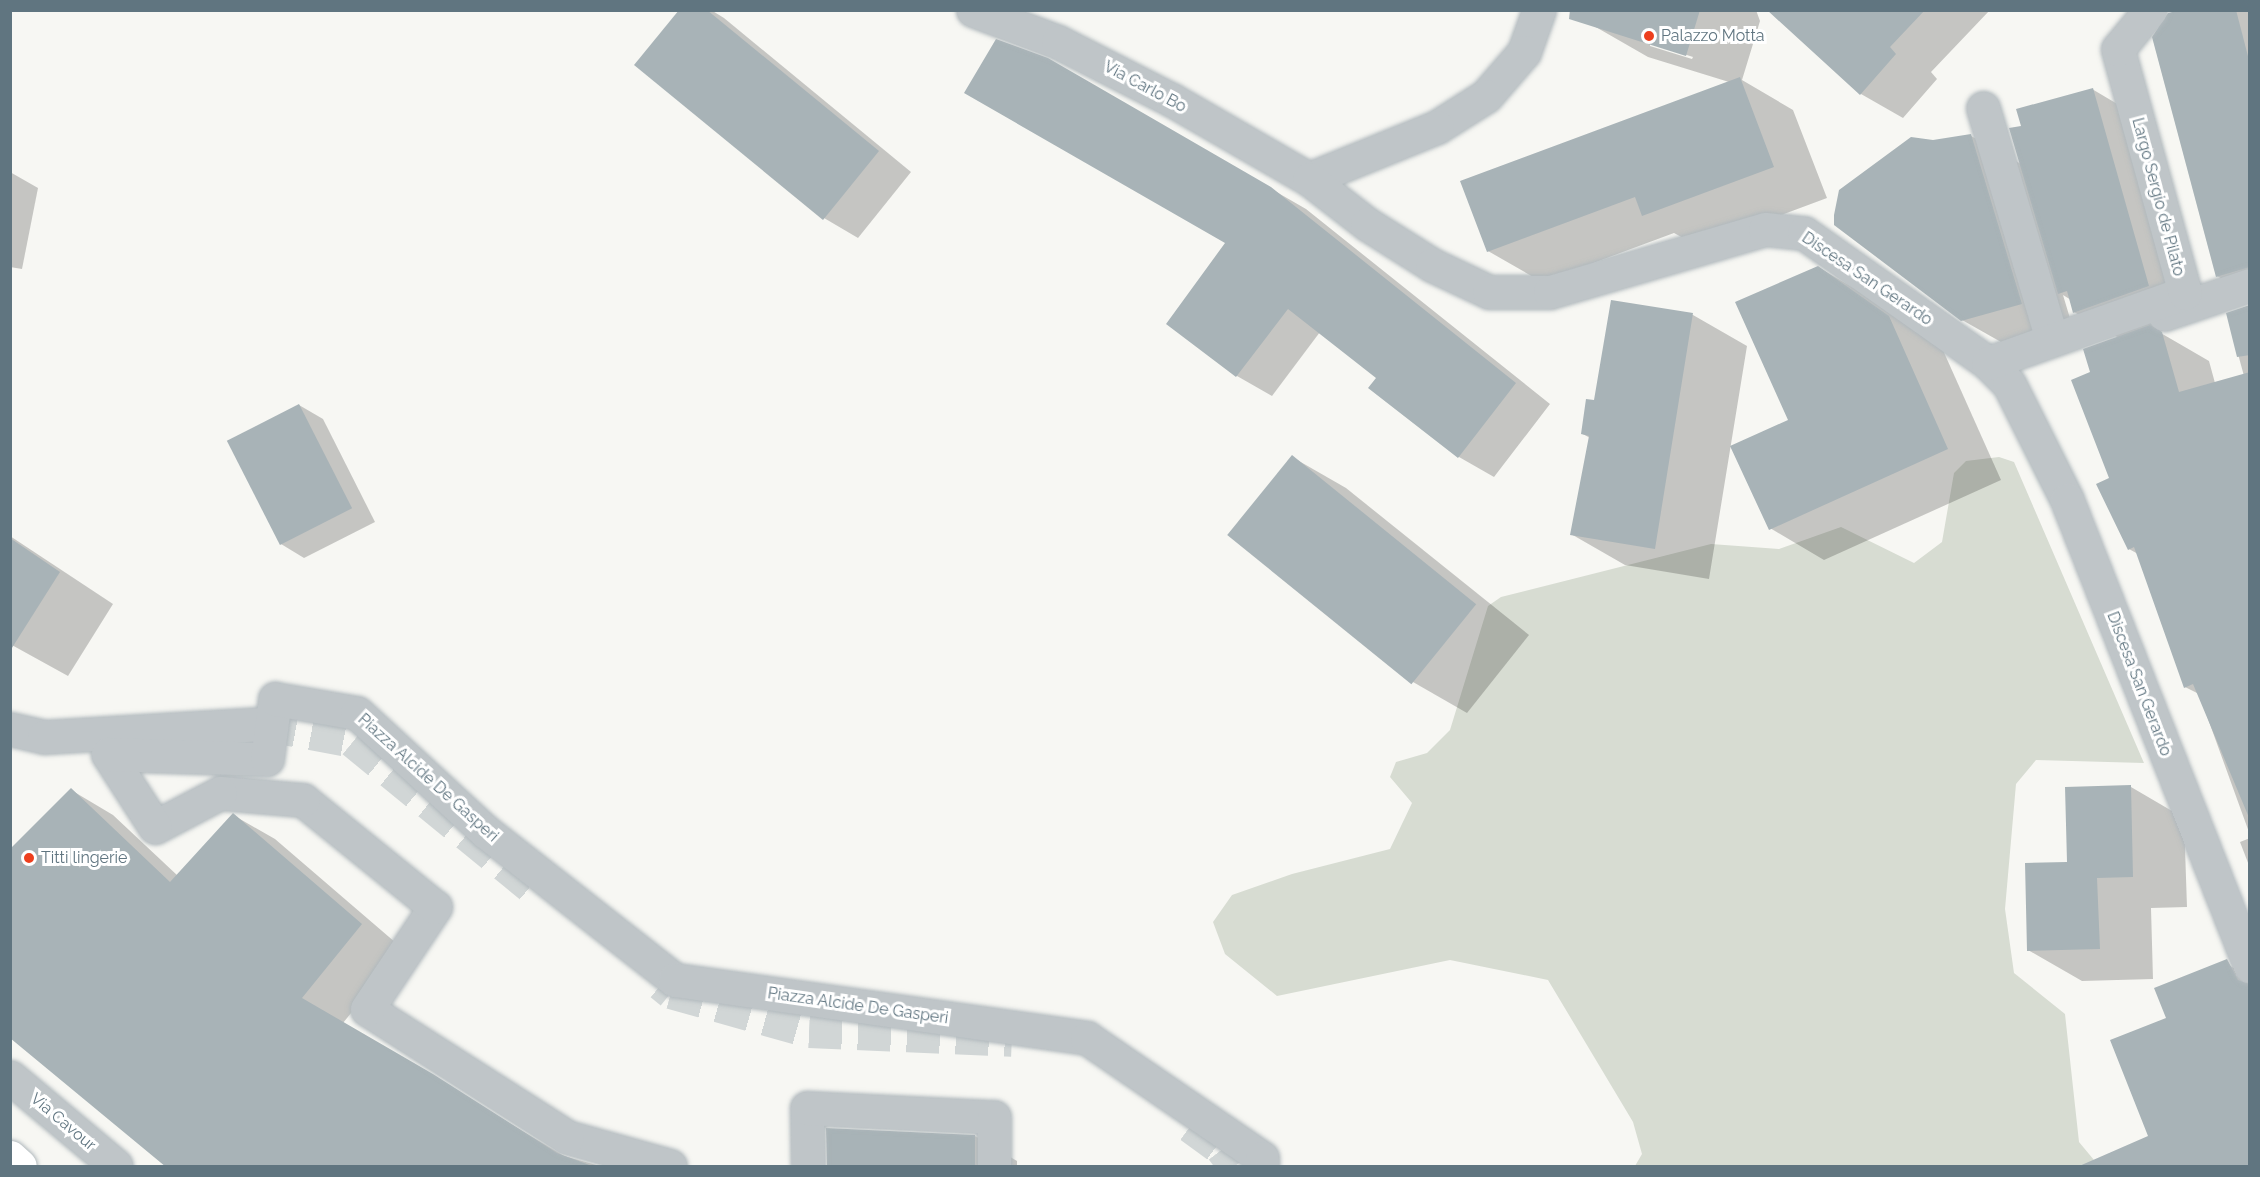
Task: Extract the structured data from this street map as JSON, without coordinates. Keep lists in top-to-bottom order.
{
  "streets": {
    "street": [
      "Via Carlo Bo",
      "Largo Sergio de Pilato",
      "Discesa San Gerardo",
      "Piazza Alcide De Gasperi",
      "Via Cavour"
    ]
  },
  "crossings": [
    ["Via Carlo Bo", "Discesa San Gerardo"],
    ["Largo Sergio de Pilato", "Discesa San Gerardo"]
  ],
  "places": ["Palazzo Motta", "Titti lingerie"]
}
